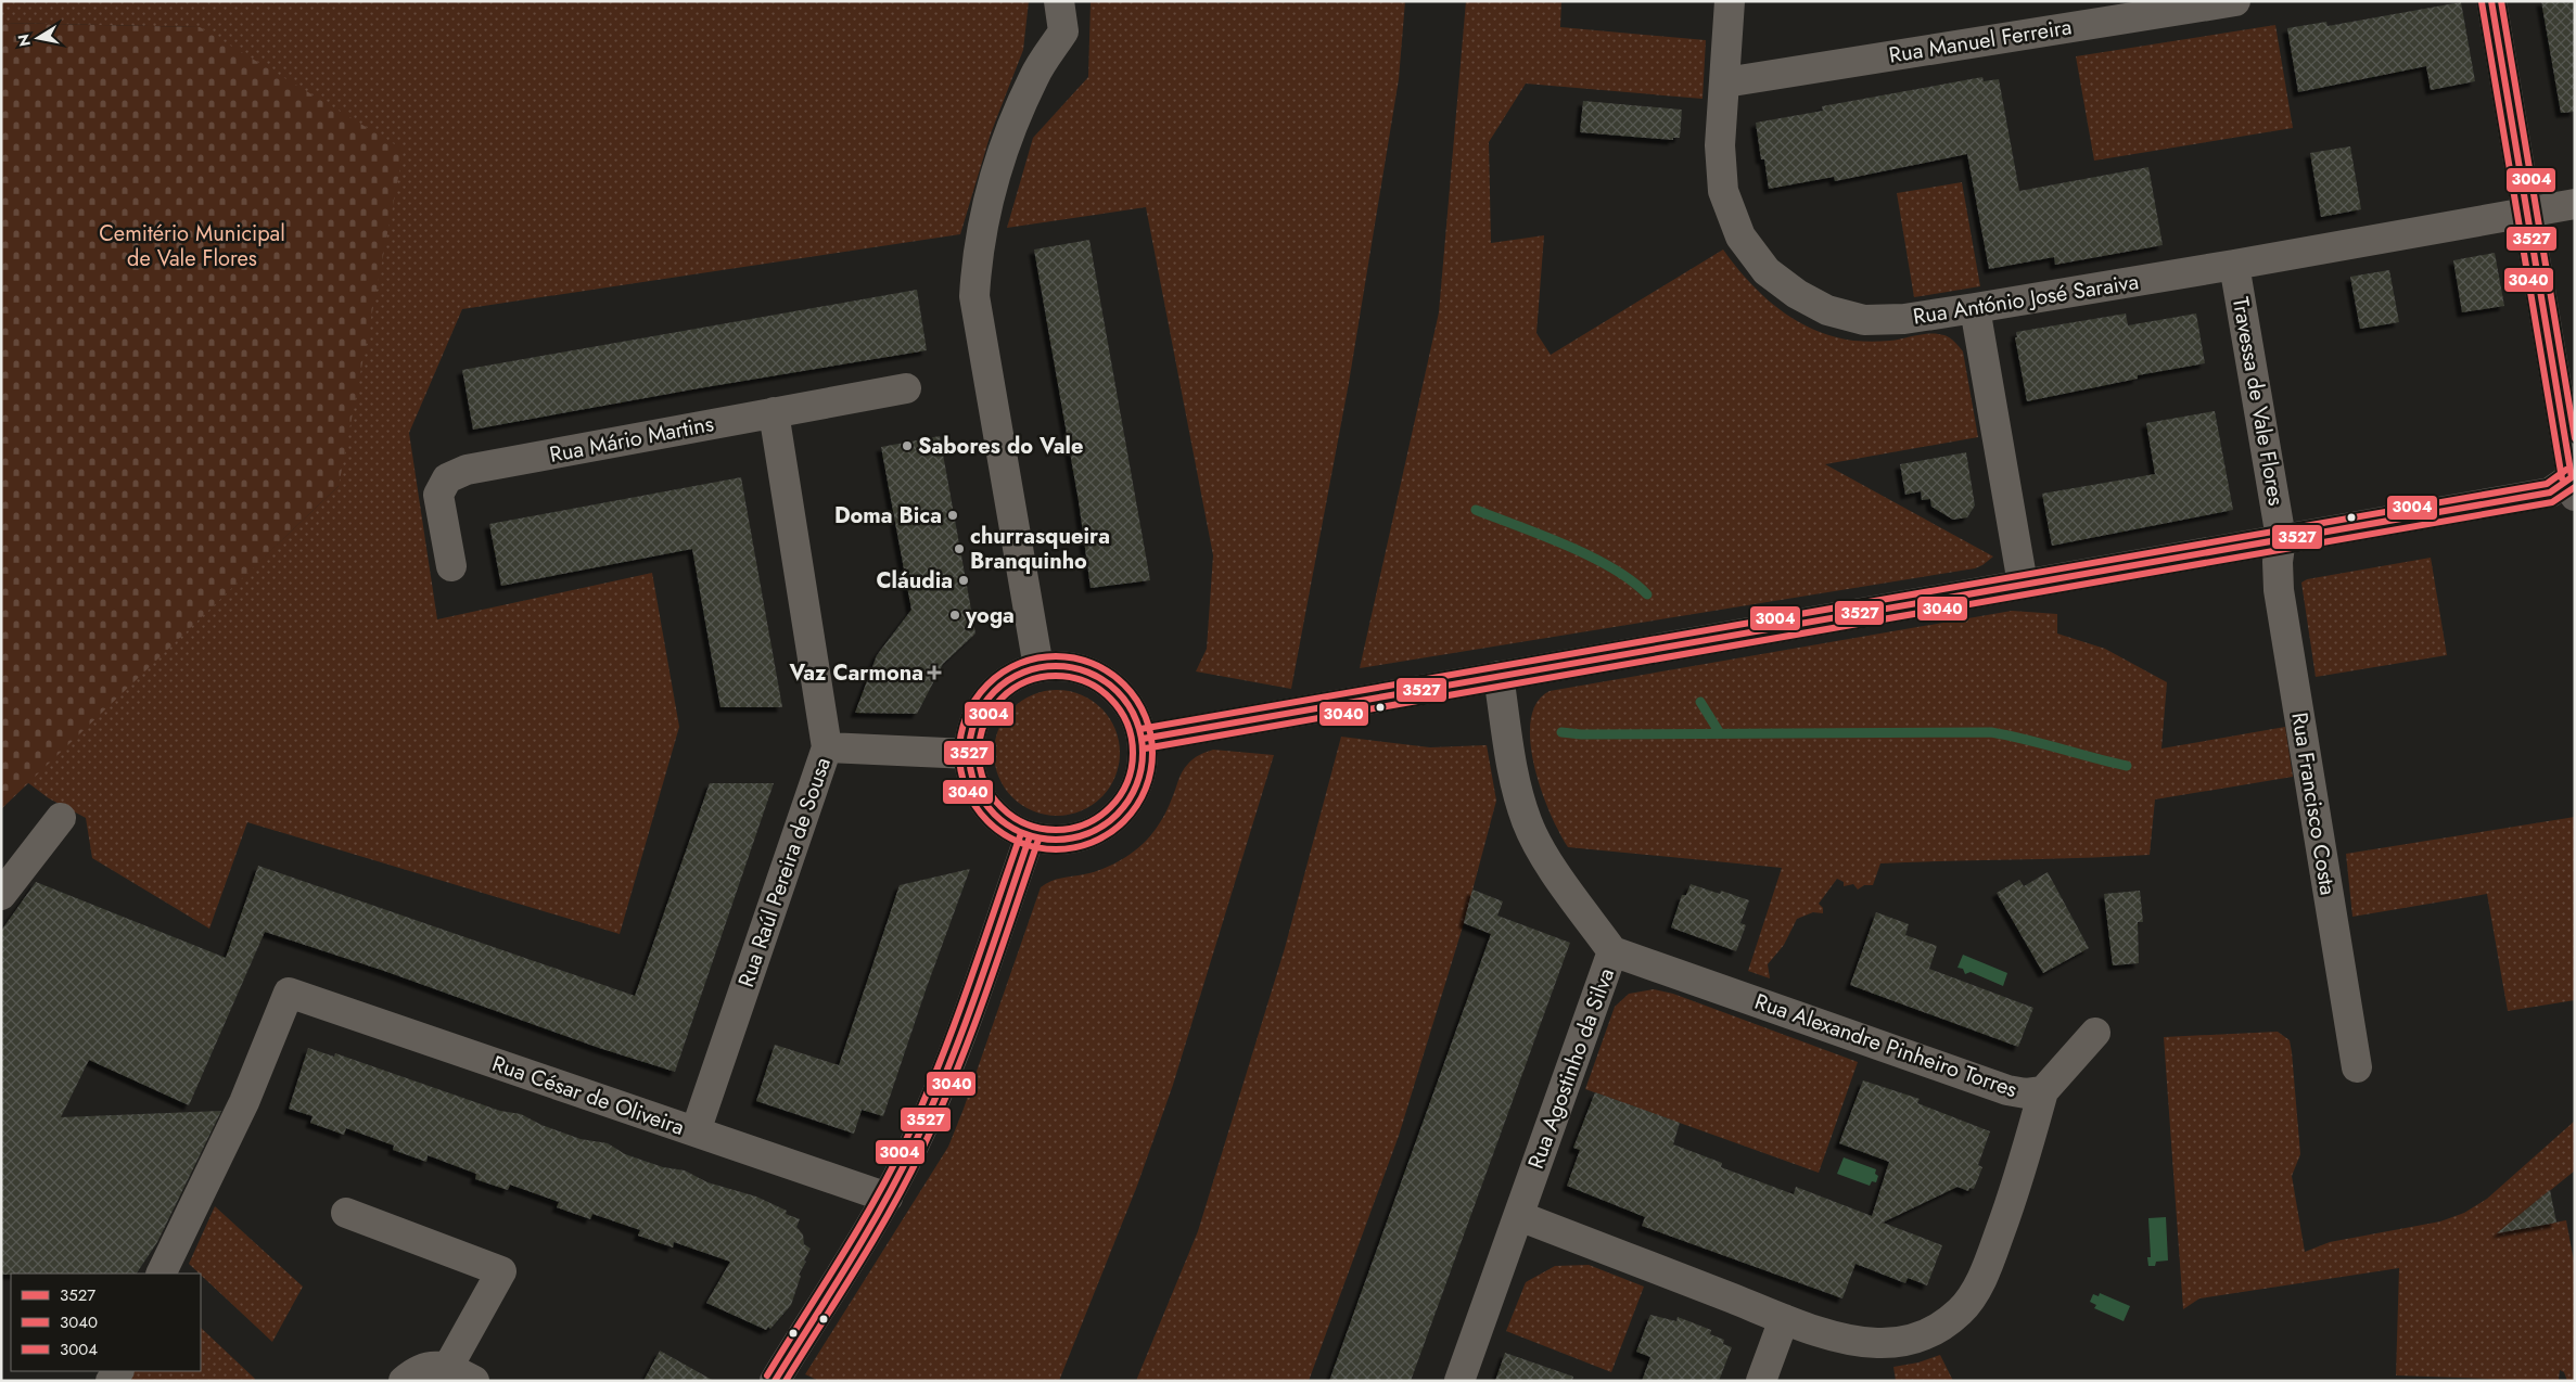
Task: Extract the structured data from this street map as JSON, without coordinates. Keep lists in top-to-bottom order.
{
  "streets": {
    "street": [
      "Rua Manuel Ferreira",
      "Rua António José Saraiva",
      "Travessa de Vale Flores",
      "Rua Mário Martins",
      "Rua Francisco Costa",
      "Rua Raúl Pereira de Sousa",
      "Rua Alexandre Pinheiro Torres",
      "Rua Agostinho da Silva",
      "Rua César de Oliveira"
    ]
  },
  "crossings": [
    ["Rua Manuel Ferreira", "Rua António José Saraiva"],
    ["Rua António José Saraiva", "Travessa de Vale Flores"],
    ["Travessa de Vale Flores", "Rua Francisco Costa"],
    ["Rua Mário Martins", "Rua Raúl Pereira de Sousa"],
    ["Rua Raúl Pereira de Sousa", "Rua César de Oliveira"],
    ["Rua Alexandre Pinheiro Torres", "Rua Agostinho da Silva"]
  ],
  "parks": ["Cemitério Municipal de Vale Flores"],
  "places": {
    "other": [
      "Sabores do Vale",
      "Doma Bica",
      "churrasqueira Branquinho",
      "Cláudia",
      "yoga"
    ],
    "health": ["Vaz Carmona"]
  },
  "lines": ["transit line 3527", "transit line 3004", "transit line 3040"],
  "legend": ["3527", "3040", "3004"],
  "north": "left"
}
